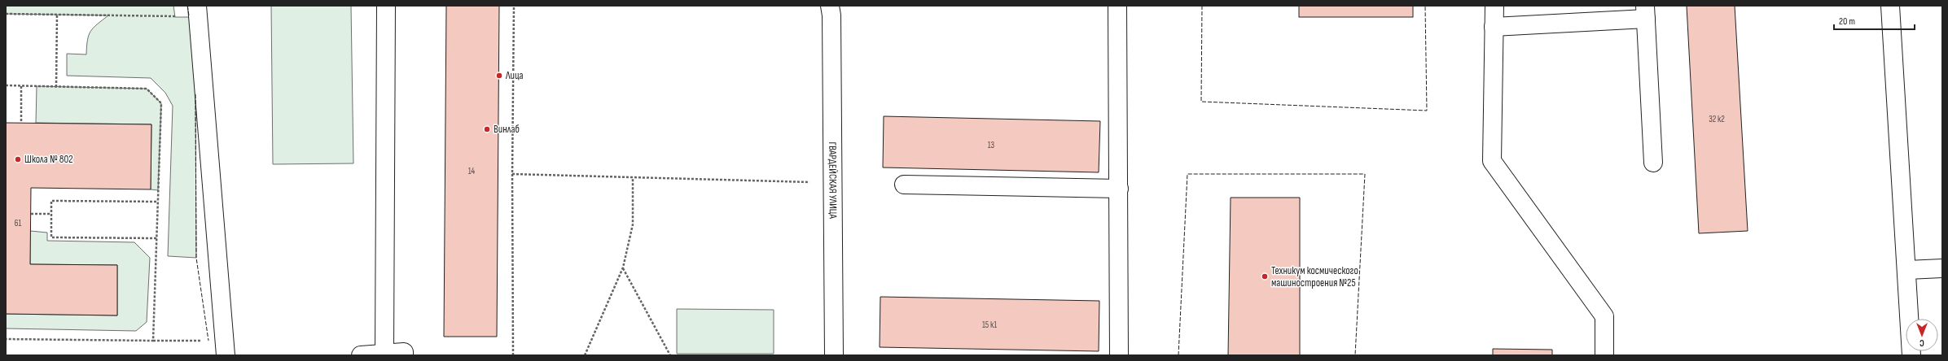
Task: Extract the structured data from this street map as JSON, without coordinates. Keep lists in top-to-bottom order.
{
  "streets": {
    "street": ["ГВАРДЕЙСКАЯ УЛИЦА"]
  },
  "places": [
    "Лица",
    "Винлаб",
    "Школа № 802",
    "Техникум космического машиностроения №25"
  ],
  "house_numbers": [
    "32 к2",
    "13",
    "14",
    "61",
    "15 к1"
  ],
  "scale_bar": "20 m",
  "north": "bottom"
}
